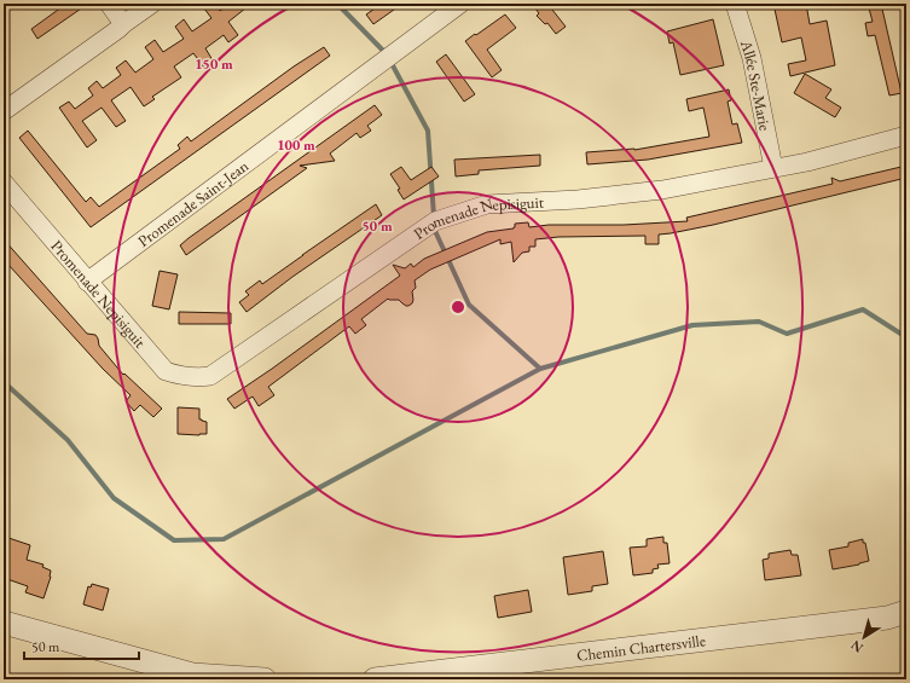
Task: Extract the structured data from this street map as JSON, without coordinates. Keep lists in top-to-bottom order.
{
  "streets": {
    "street": [
      "Allée Ste-Marie",
      "Promenade Saint-Jean",
      "Promenade Nepisiguit",
      "Chemin Chartersville"
    ]
  },
  "crossings": [
    ["Allée Ste-Marie", "Promenade Nepisiguit"],
    ["Promenade Saint-Jean", "Promenade Nepisiguit"]
  ],
  "scale_bar": "50 m",
  "north": "bottom left",
  "rings": ["150 m", "100 m", "50 m"]
}
